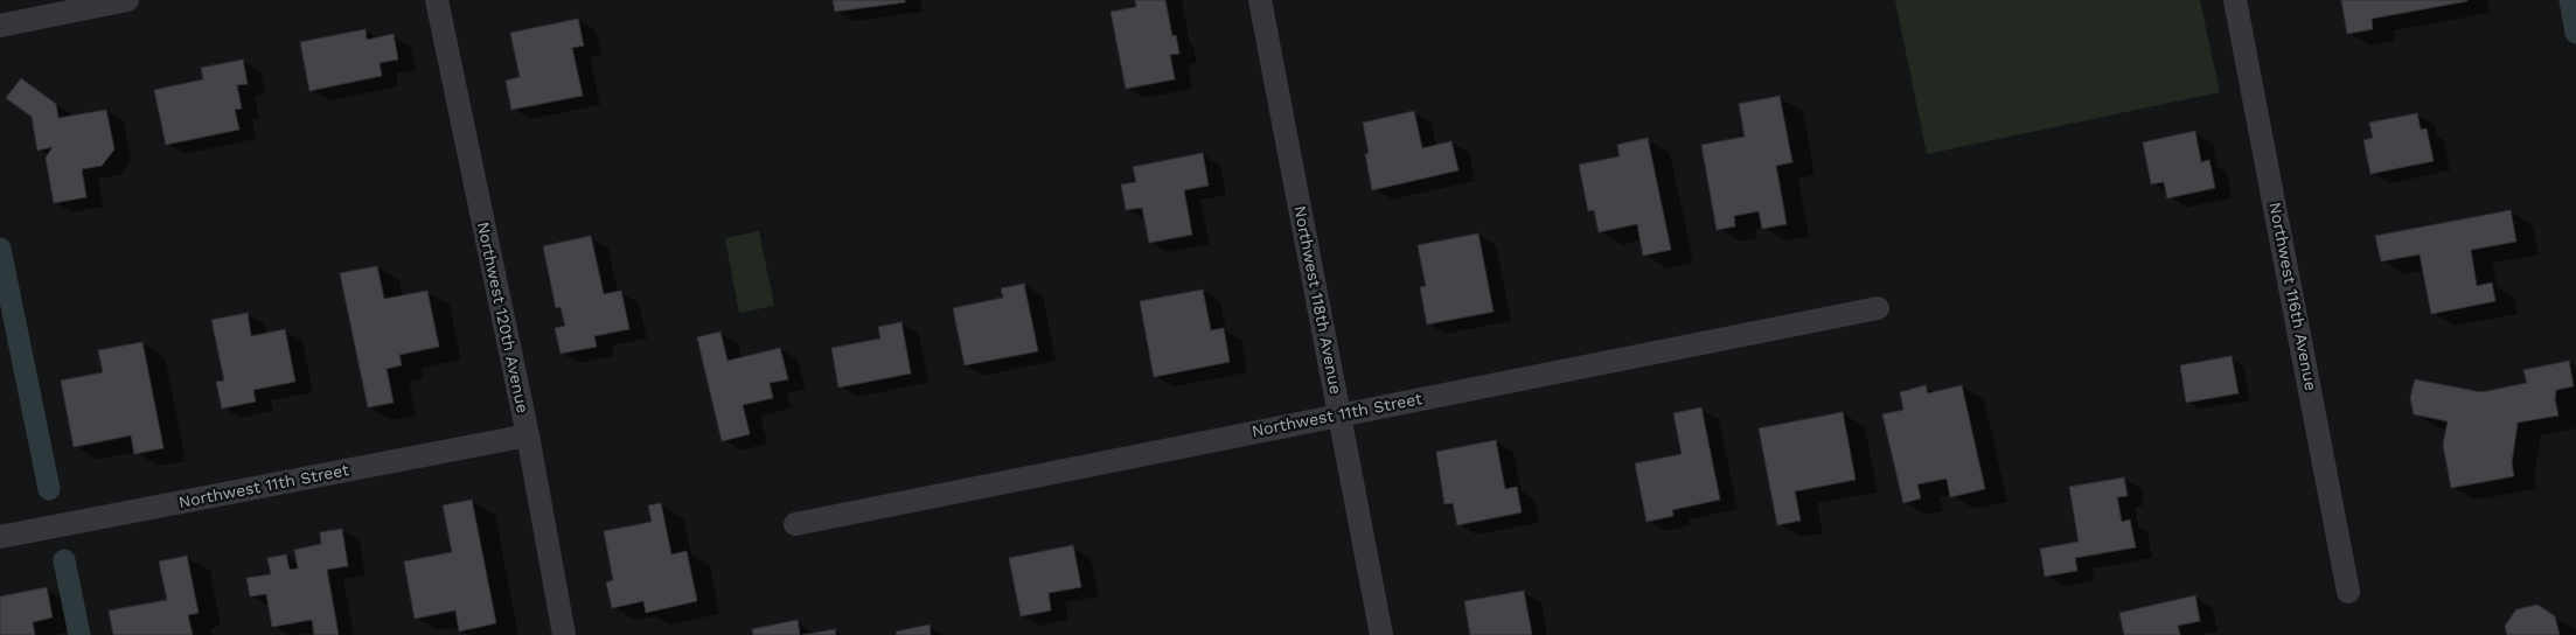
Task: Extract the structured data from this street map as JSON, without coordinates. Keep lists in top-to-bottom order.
{
  "streets": {
    "street": [
      "Northwest 116th Avenue",
      "Northwest 118th Avenue",
      "Northwest 120th Avenue",
      "Northwest 11th Street"
    ]
  },
  "crossings": [
    ["Northwest 118th Avenue", "Northwest 11th Street"],
    ["Northwest 120th Avenue", "Northwest 11th Street"]
  ]
}
